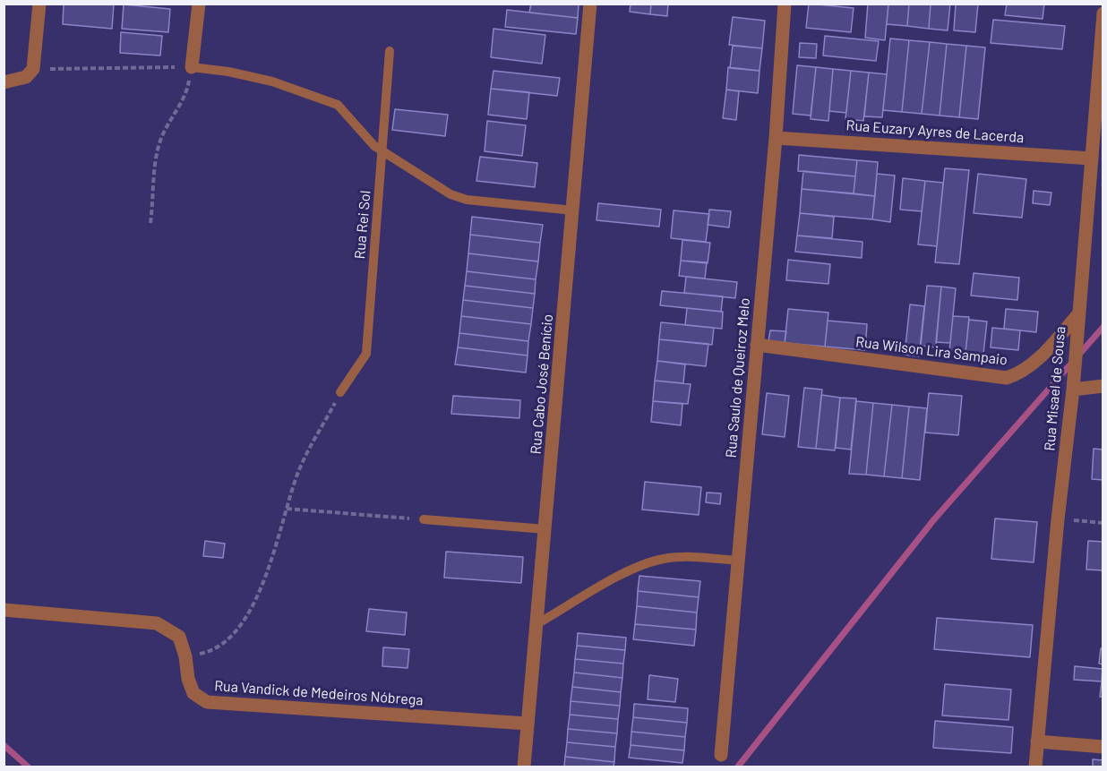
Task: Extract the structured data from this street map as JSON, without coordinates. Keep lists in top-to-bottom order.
{
  "streets": {
    "street": [
      "Rua Euzary Ayres de Lacerda",
      "Rua Wilson Lira Sampaio",
      "Rua Saulo de Queiroz Melo",
      "Rua Cabo José Benício",
      "Rua Misael de Sousa",
      "Rua Vandick de Medeiros Nóbrega"
    ],
    "lane": ["Rua Rei Sol"]
  },
  "crossings": [
    ["Rua Euzary Ayres de Lacerda", "Rua Saulo de Queiroz Melo"],
    ["Rua Euzary Ayres de Lacerda", "Rua Misael de Sousa"],
    ["Rua Wilson Lira Sampaio", "Rua Saulo de Queiroz Melo"],
    ["Rua Wilson Lira Sampaio", "Rua Misael de Sousa"],
    ["Rua Cabo José Benício", "Rua Vandick de Medeiros Nóbrega"]
  ]
}
